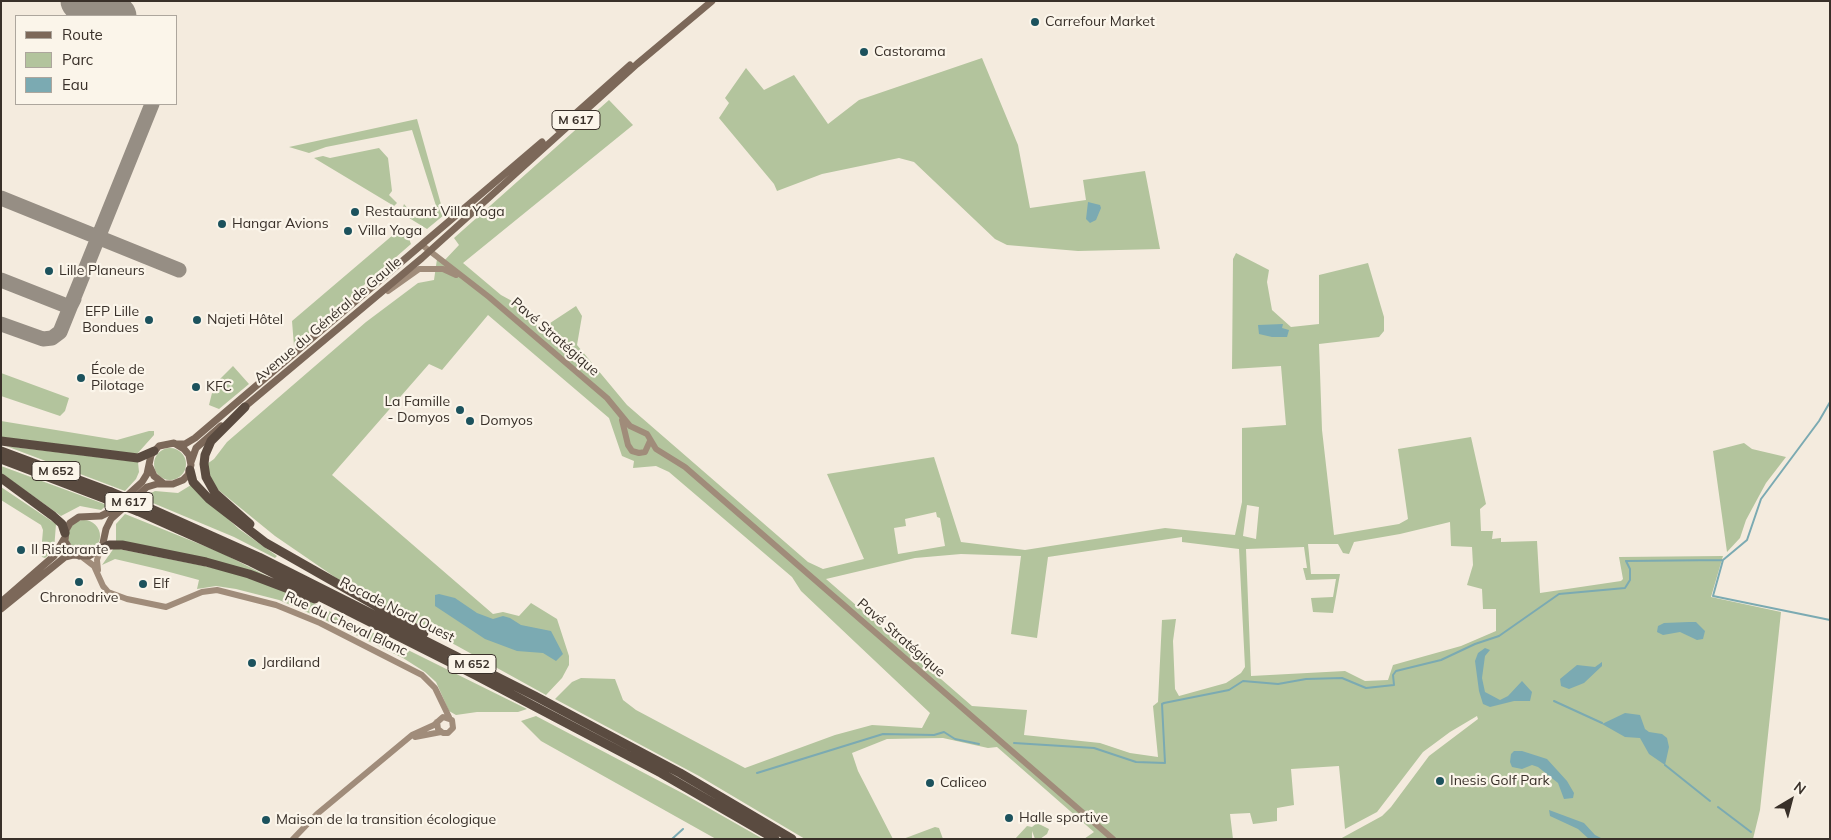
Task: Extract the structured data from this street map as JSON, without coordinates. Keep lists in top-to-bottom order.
{
  "streets": {
    "highway": ["M 652", "Rocade Nord Ouest"],
    "main road": [
      "M 617",
      "Avenue du Général de Gaulle",
      "Pavé Stratégique",
      "Rue du Cheval Blanc"
    ]
  },
  "crossings": [
    ["M 617", "Avenue du Général de Gaulle"],
    ["M 617", "Rue du Cheval Blanc"],
    ["Avenue du Général de Gaulle", "Pavé Stratégique"]
  ],
  "places": [
    "Carrefour Market",
    "Castorama",
    "Restaurant Villa Yoga",
    "Hangar Avions",
    "Villa Yoga",
    "Lille Planeurs",
    "EFP Lille Bondues",
    "Najeti Hôtel",
    "École de Pilotage",
    "KFC",
    "La Famille - Domyos",
    "Domyos",
    "Il Ristorante",
    "Chronodrive",
    "Elf",
    "Jardiland",
    "Inesis Golf Park",
    "Caliceo",
    "Halle sportive",
    "Maison de la transition écologique"
  ],
  "legend": ["Route", "Parc", "Eau"],
  "north": "top right"
}
